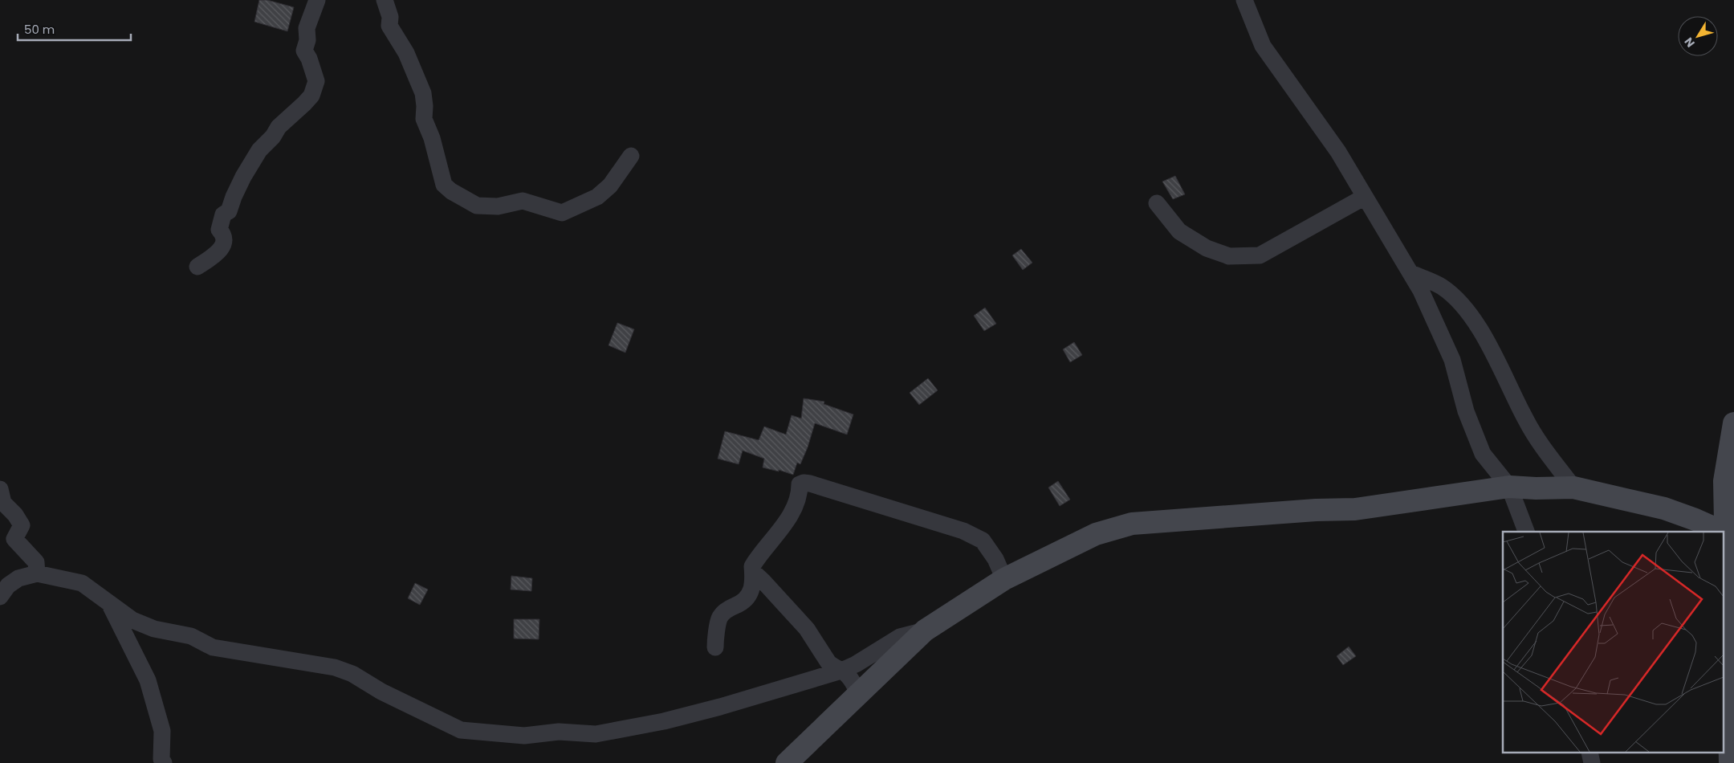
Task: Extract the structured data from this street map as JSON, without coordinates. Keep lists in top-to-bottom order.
{
  "scale_bar": "50 m",
  "north": "bottom left"
}
